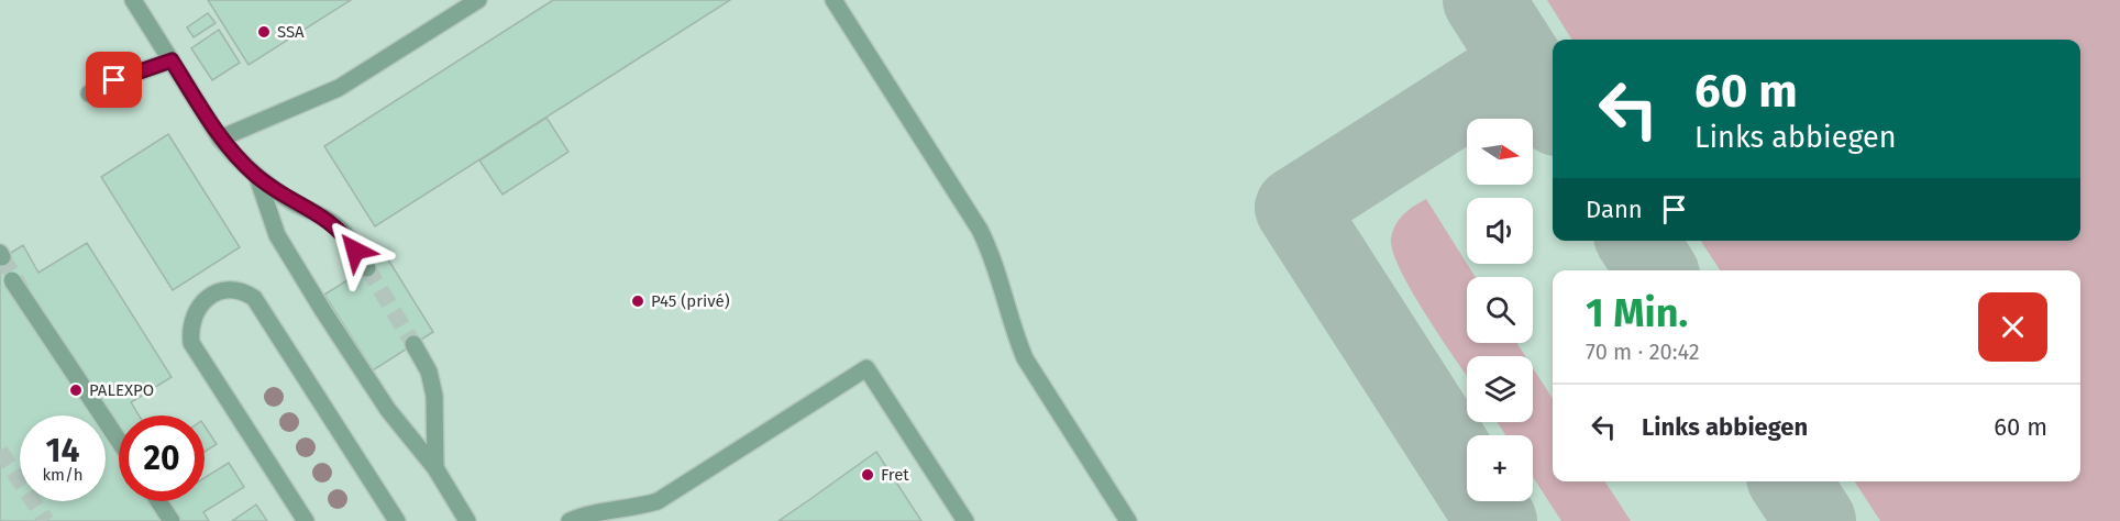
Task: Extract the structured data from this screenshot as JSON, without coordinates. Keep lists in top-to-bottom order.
{
  "places": [
    "SSA",
    "P45 (privé)",
    "PALEXPO",
    "Fret"
  ],
  "north": "right",
  "page": {
    "turn": ["60 m", "Links abbiegen"],
    "map_buttons": "+",
    "then": "Dann",
    "heading": ["1 Min.", "70 m · 20:42"],
    "list": [
      {
        "name": "Links abbiegen",
        "value": "60 m"
      }
    ],
    "speed": "14 km/h",
    "limit": "20"
  }
}
